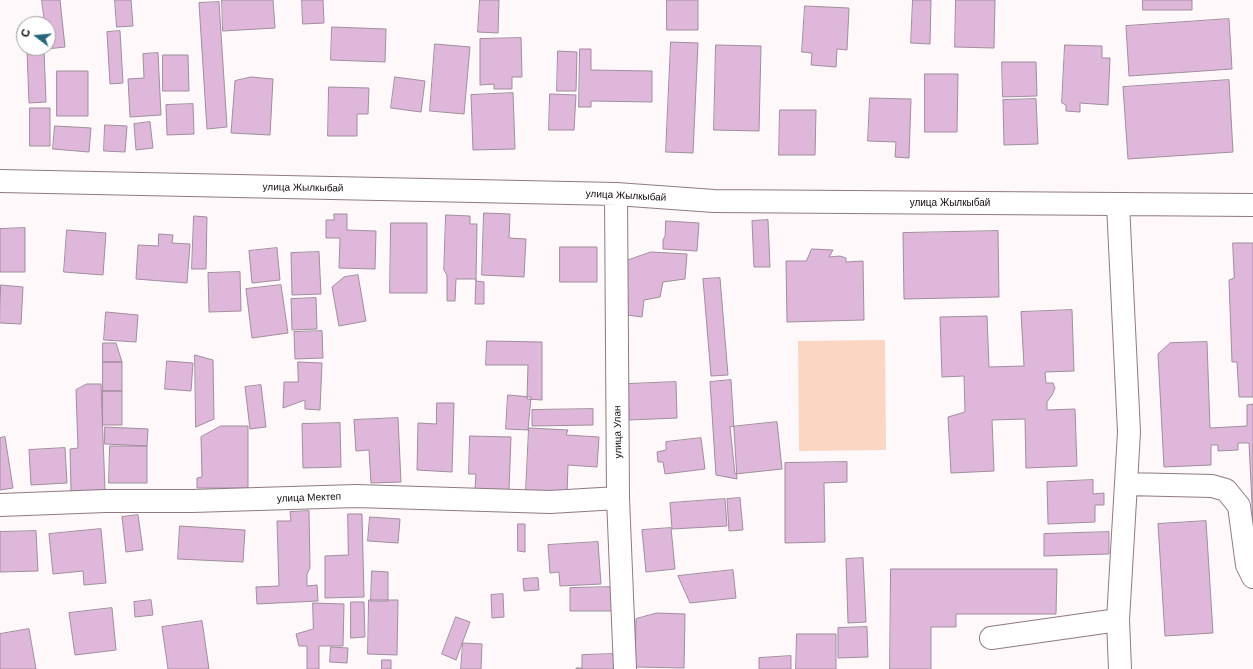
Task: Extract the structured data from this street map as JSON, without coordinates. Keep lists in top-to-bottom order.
{
  "streets": {
    "street": ["улица Жылкыбай", "улица Улан", "улица Мектеп"]
  },
  "crossings": [
    ["улица Жылкыбай", "улица Улан"],
    ["улица Улан", "улица Мектеп"]
  ],
  "north": "left"
}
